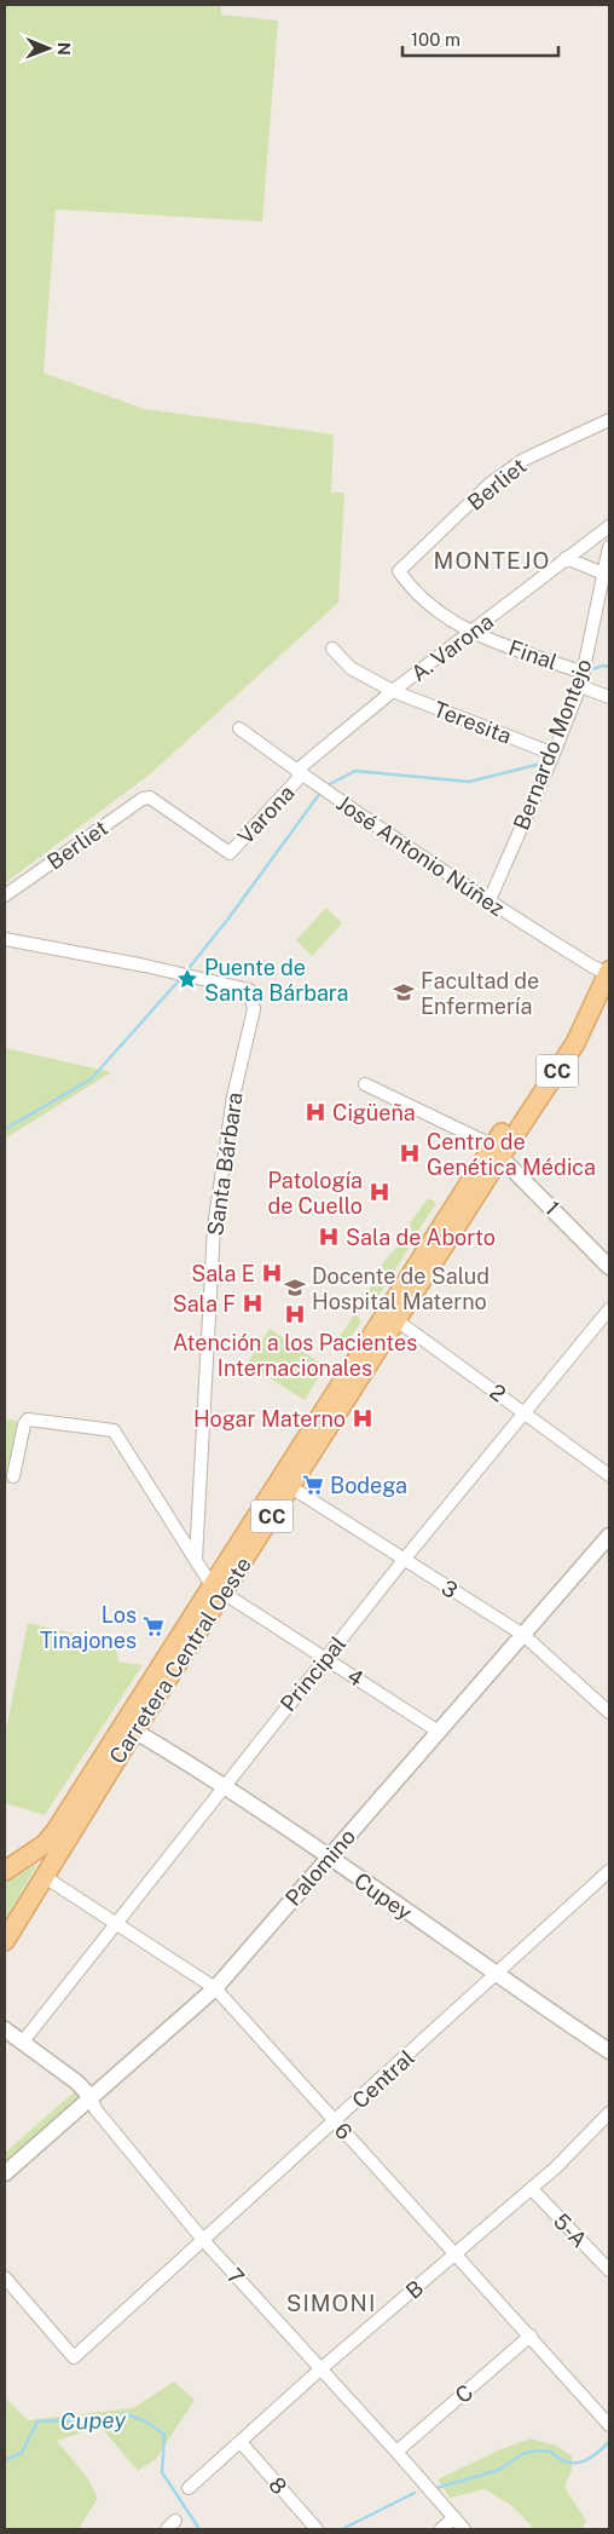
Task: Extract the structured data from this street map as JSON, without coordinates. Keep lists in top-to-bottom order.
{
  "streets": {
    "main road": ["CC", "Carretera Central Oeste"],
    "street": [
      "Berliet",
      "A. Varona",
      "Final",
      "Teresita",
      "Bernardo Montejo",
      "Varona",
      "José Antonio Núñez",
      "Santa Bárbara",
      "1",
      "2",
      "3",
      "Principal",
      "4",
      "Palomino",
      "Cupey",
      "Central",
      "6",
      "5-A",
      "7",
      "B",
      "C",
      "8"
    ]
  },
  "crossings": [
    ["Berliet", "Final"],
    ["Berliet", "Varona"],
    ["A. Varona", "Final"],
    ["A. Varona", "Teresita"],
    ["A. Varona", "Varona"],
    ["A. Varona", "José Antonio Núñez"],
    ["Final", "Bernardo Montejo"],
    ["Teresita", "Bernardo Montejo"],
    ["Bernardo Montejo", "José Antonio Núñez"],
    ["Varona", "José Antonio Núñez"],
    ["José Antonio Núñez", "Carretera Central Oeste"],
    ["1", "Carretera Central Oeste"],
    ["2", "Carretera Central Oeste"],
    ["2", "Principal"],
    ["3", "Carretera Central Oeste"],
    ["3", "Principal"],
    ["3", "Palomino"],
    ["Carretera Central Oeste", "4"],
    ["Carretera Central Oeste", "Cupey"],
    ["Carretera Central Oeste", "6"],
    ["Principal", "4"],
    ["Principal", "Cupey"],
    ["Principal", "6"],
    ["Principal", "7"],
    ["4", "Palomino"],
    ["Palomino", "Cupey"],
    ["Palomino", "6"],
    ["Palomino", "7"],
    ["Cupey", "Central"],
    ["Central", "6"],
    ["Central", "7"],
    ["6", "B"],
    ["6", "C"],
    ["5-A", "B"],
    ["7", "B"],
    ["7", "C"],
    ["B", "8"]
  ],
  "districts": ["MONTEJO", "SIMONI"],
  "water": ["Cupey"],
  "places": {
    "place": ["Puente de Santa Bárbara"],
    "school or university": ["Facultad de Enfermería", "Docente de Salud Hospital Materno"],
    "hospital": [
      "Cigüeña",
      "Centro de Genética Médica",
      "Patología de Cuello",
      "Sala de Aborto",
      "Sala E",
      "Sala F",
      "Atención a los Pacientes Internacionales",
      "Hogar Materno"
    ],
    "supermarket": ["Bodega", "Los Tinajones"]
  },
  "scale_bar": "100 m",
  "north": "right"
}
